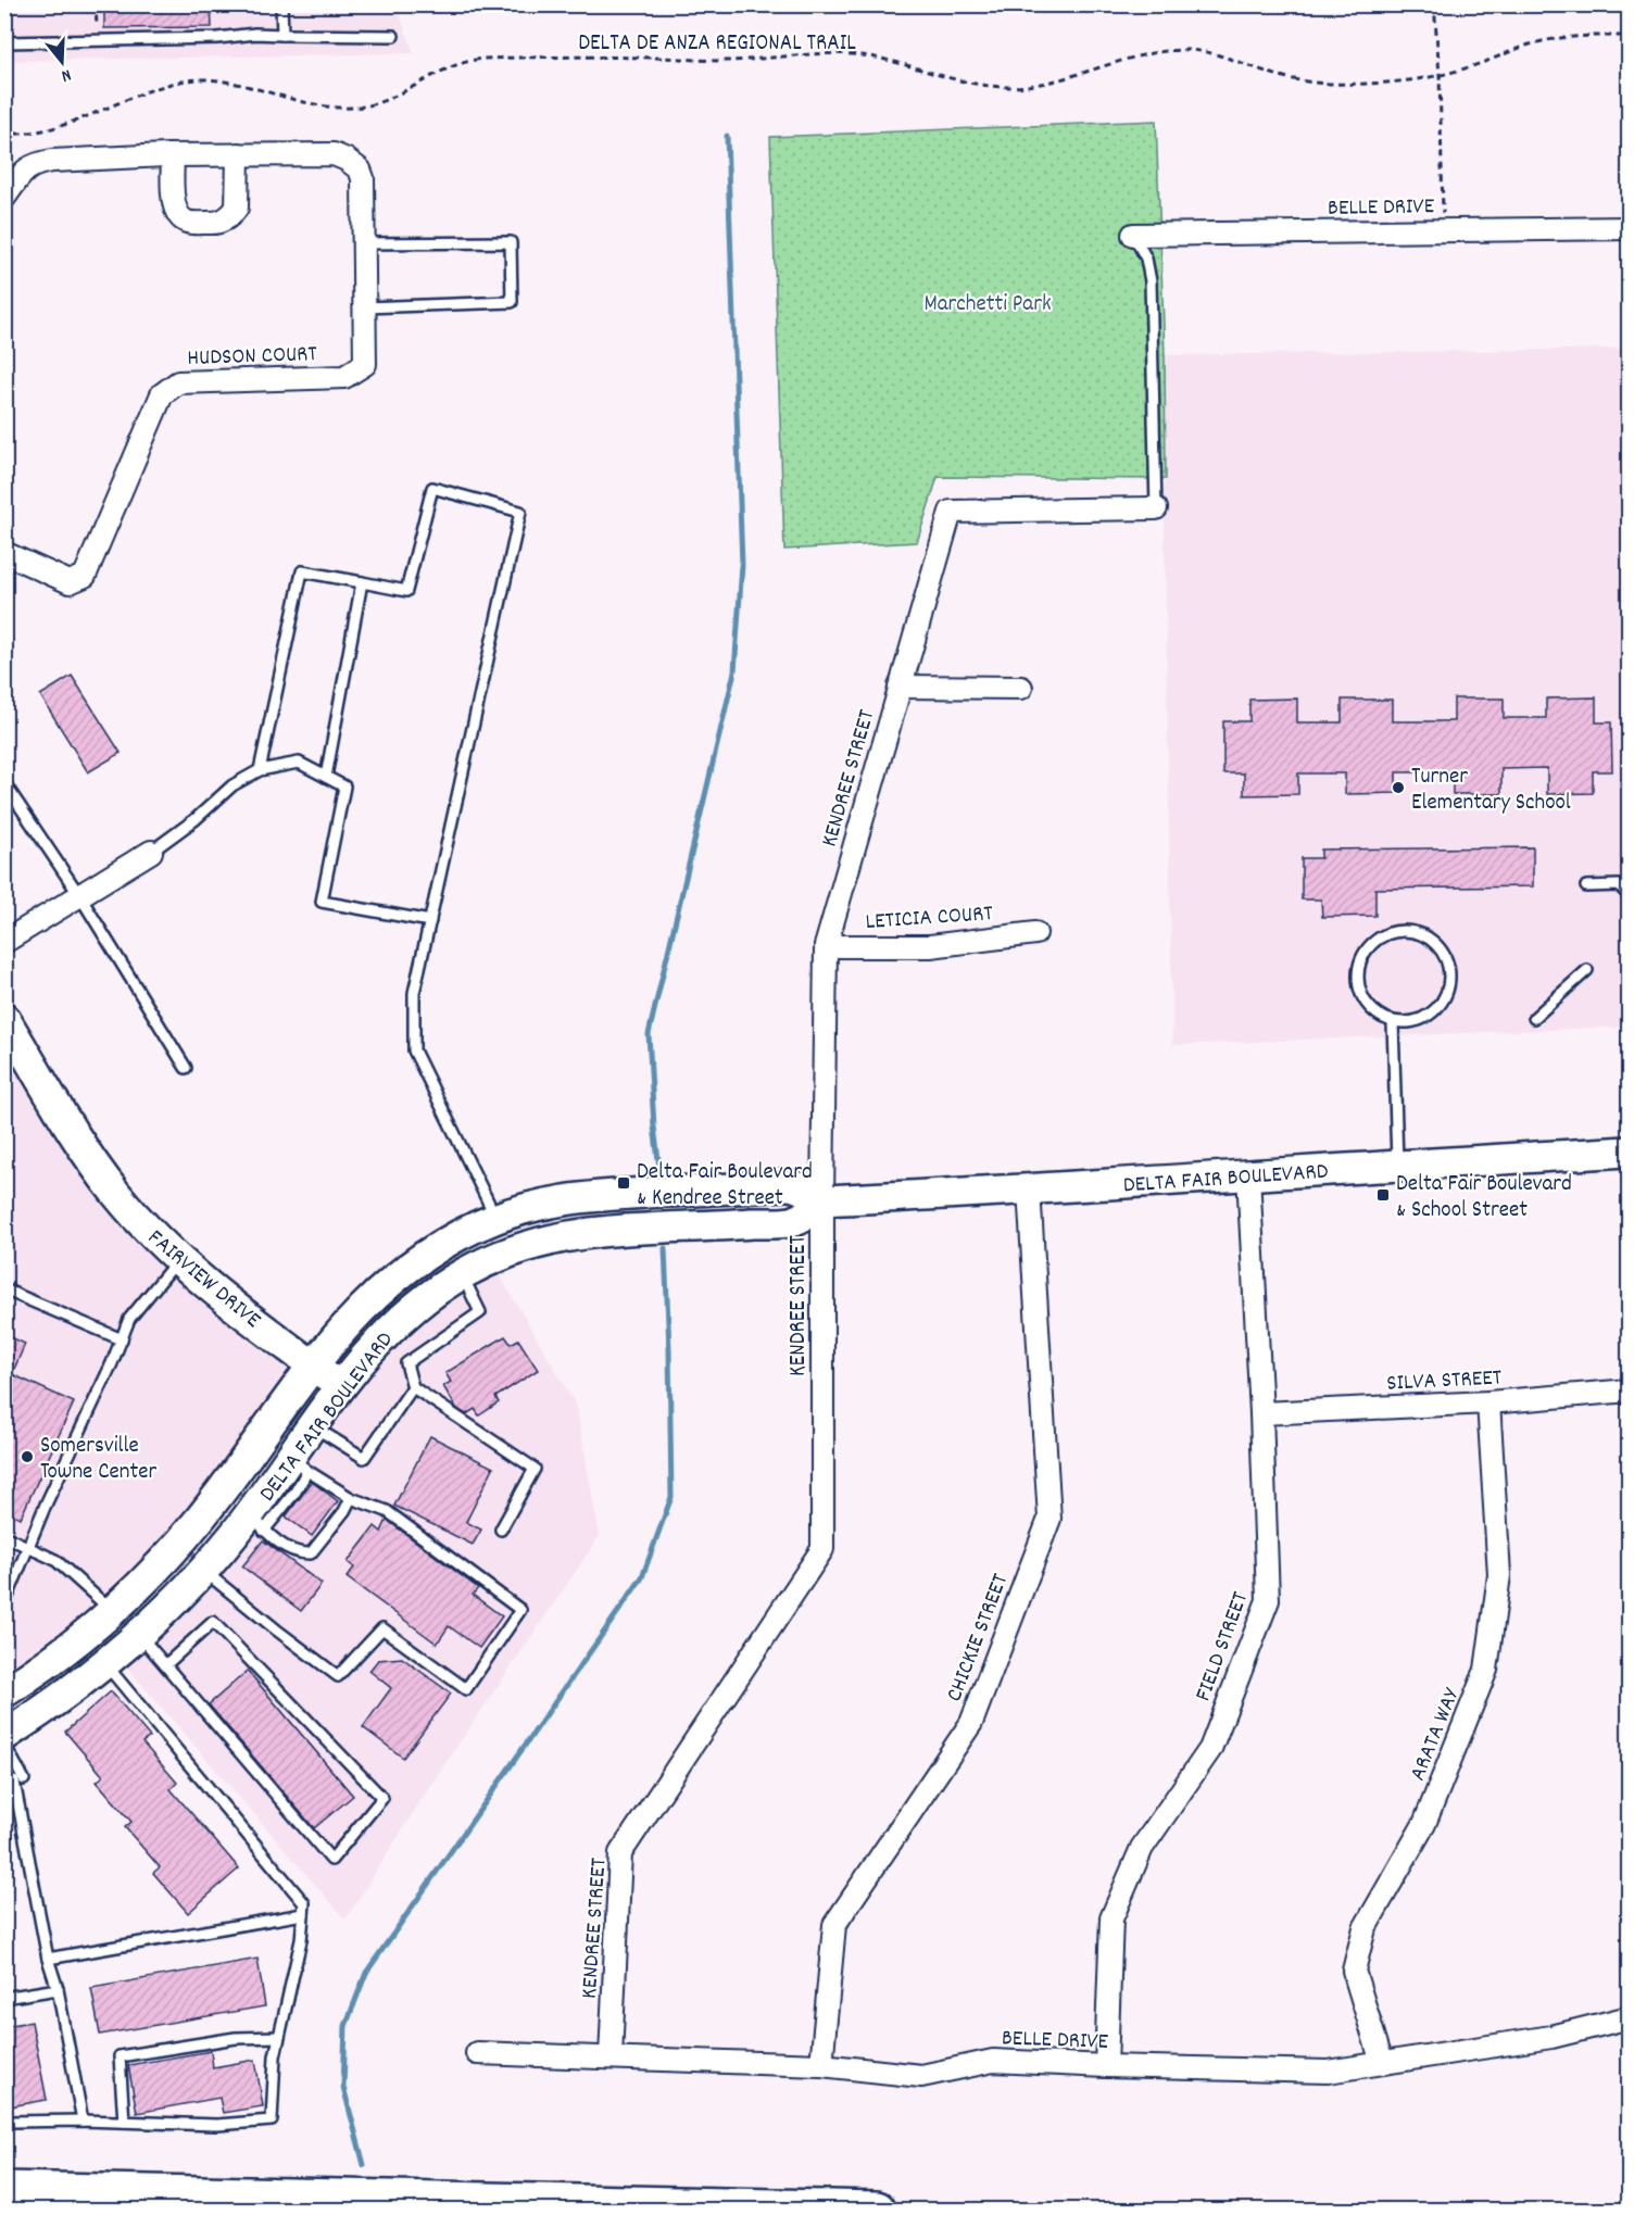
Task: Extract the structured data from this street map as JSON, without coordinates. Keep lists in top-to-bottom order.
{
  "streets": {
    "main road": ["DELTA FAIR BOULEVARD", "FAIRVIEW DRIVE"],
    "street": [
      "BELLE DRIVE",
      "HUDSON COURT",
      "KENDREE STREET",
      "LETICIA COURT",
      "SILVA STREET",
      "CHICKIE STREET",
      "FIELD STREET",
      "ARATA WAY"
    ],
    "path": ["DELTA DE ANZA REGIONAL TRAIL"]
  },
  "crossings": [
    ["BELLE DRIVE", "KENDREE STREET"],
    ["BELLE DRIVE", "CHICKIE STREET"],
    ["BELLE DRIVE", "FIELD STREET"],
    ["BELLE DRIVE", "ARATA WAY"],
    ["KENDREE STREET", "LETICIA COURT"],
    ["KENDREE STREET", "DELTA FAIR BOULEVARD"],
    ["DELTA FAIR BOULEVARD", "FAIRVIEW DRIVE"],
    ["DELTA FAIR BOULEVARD", "CHICKIE STREET"],
    ["DELTA FAIR BOULEVARD", "FIELD STREET"],
    ["SILVA STREET", "FIELD STREET"],
    ["SILVA STREET", "ARATA WAY"]
  ],
  "parks": ["Marchetti Park"],
  "places": {
    "other": ["Turner Elementary School", "Somersville Towne Center"],
    "transit": ["Delta Fair Boulevard & Kendree Street", "Delta Fair Boulevard & School Street"]
  },
  "north": "bottom"
}
